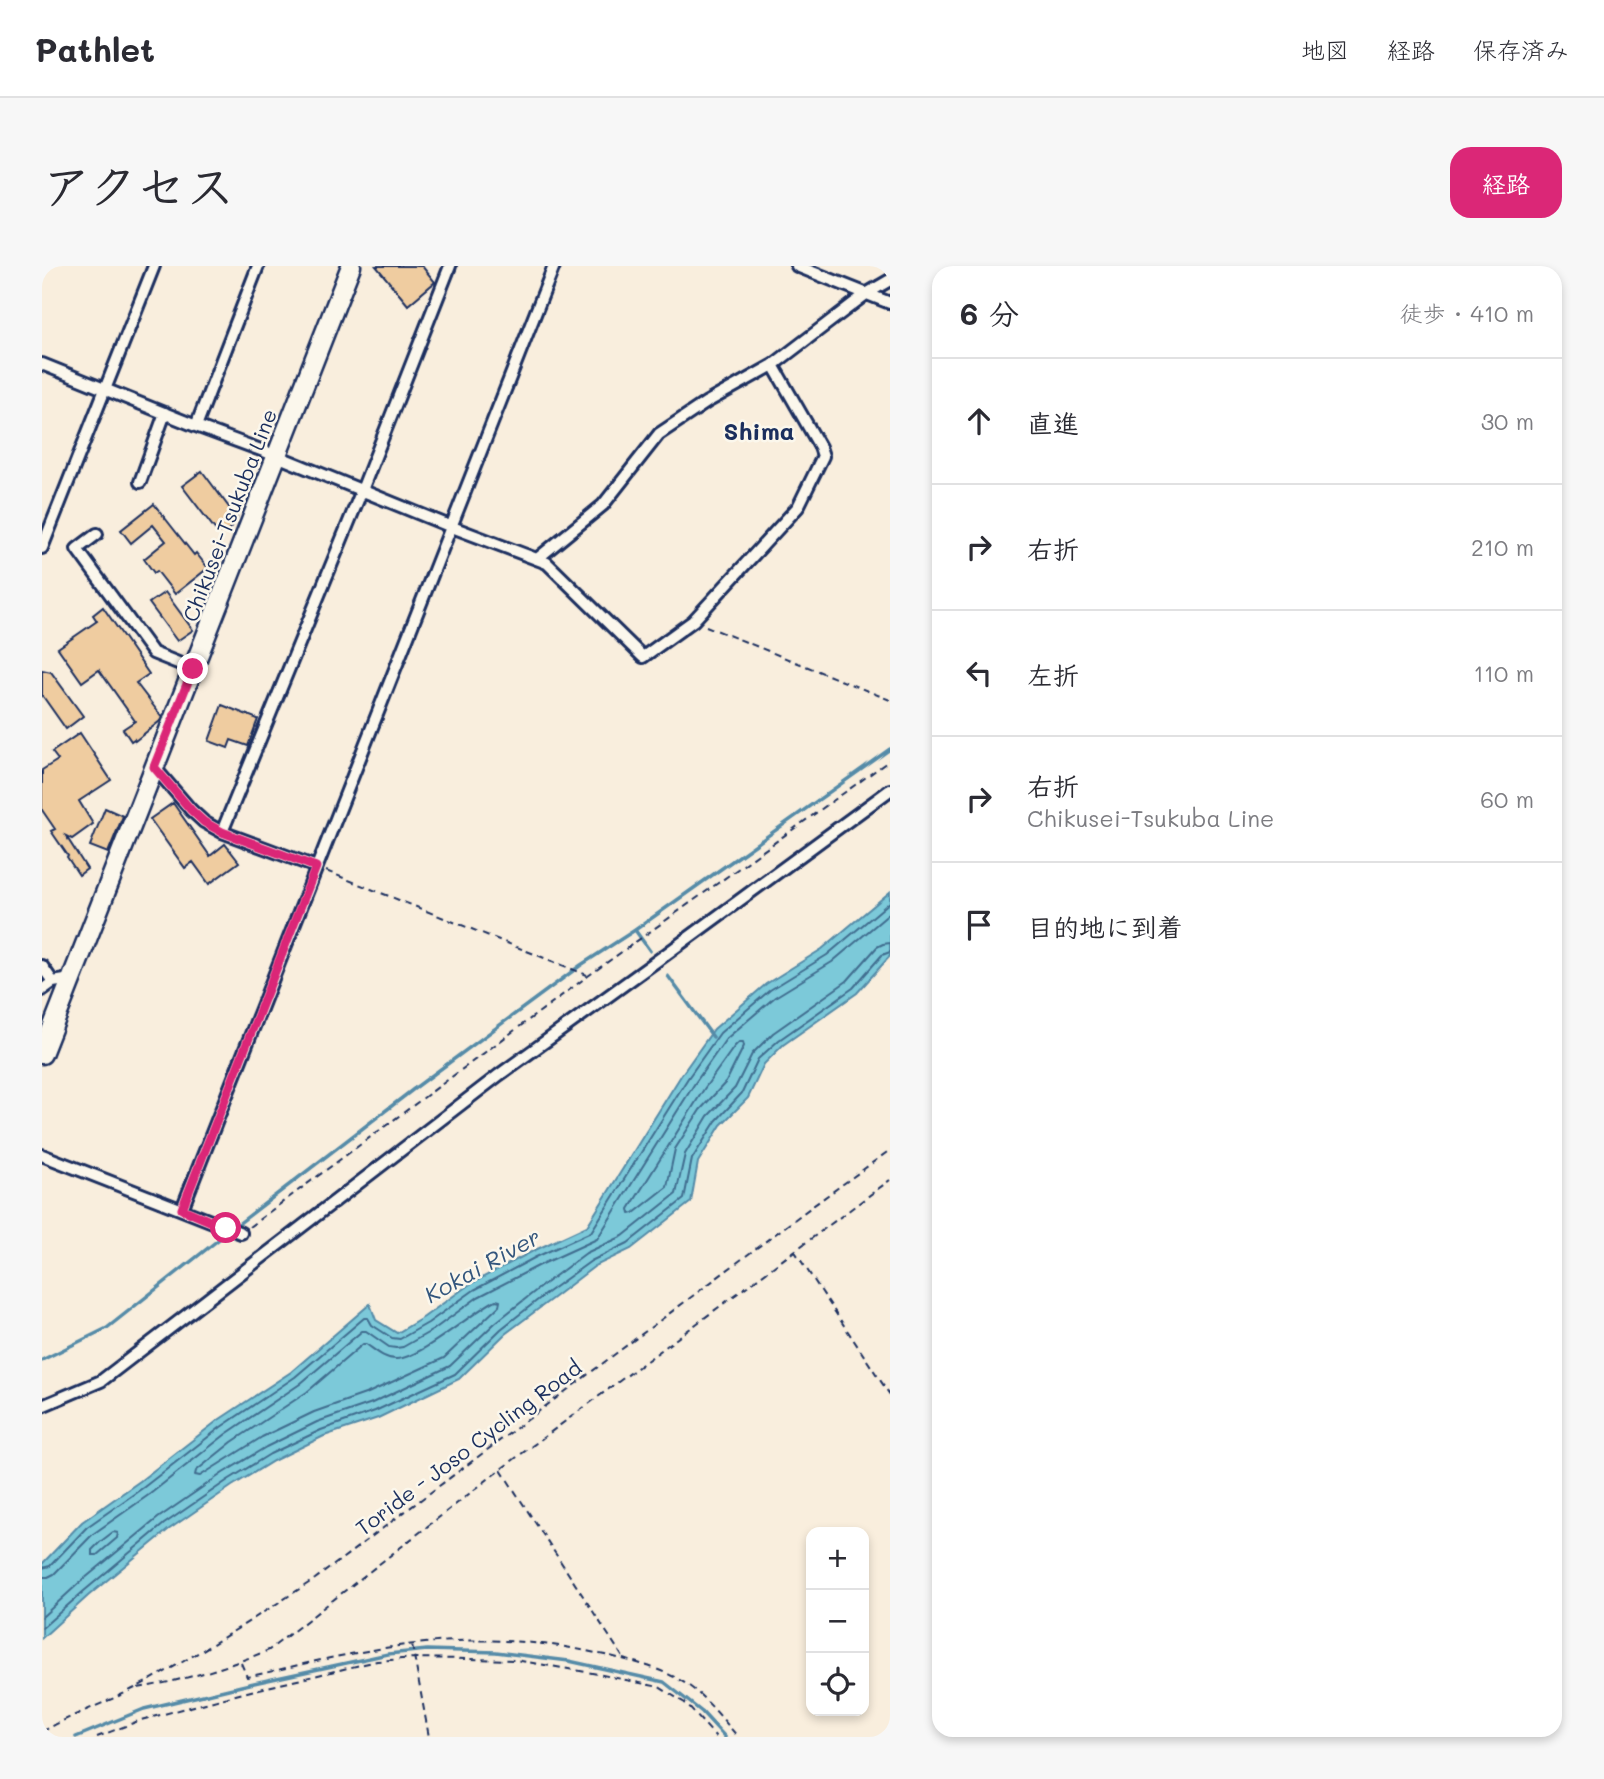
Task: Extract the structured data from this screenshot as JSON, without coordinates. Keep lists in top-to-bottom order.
{
  "streets": {
    "main road": ["Chikusei-Tsukuba Line"],
    "path": ["Toride - Joso Cycling Road"]
  },
  "districts": ["Shima"],
  "water": ["Kokai River"],
  "page": {
    "header": "Pathlet",
    "nav": ["地図", "経路", "保存済み"],
    "title": "アクセス",
    "buttons": "経路",
    "heading": ["6 分", "徒歩 · 410 m"],
    "list": [
      ["直進", "30 m"],
      ["右折", "210 m"],
      ["左折", "110 m"],
      ["右折", "Chikusei-Tsukuba Line", "60 m"],
      "目的地に到着"
    ],
    "map_buttons": ["+", "−"]
  }
}
